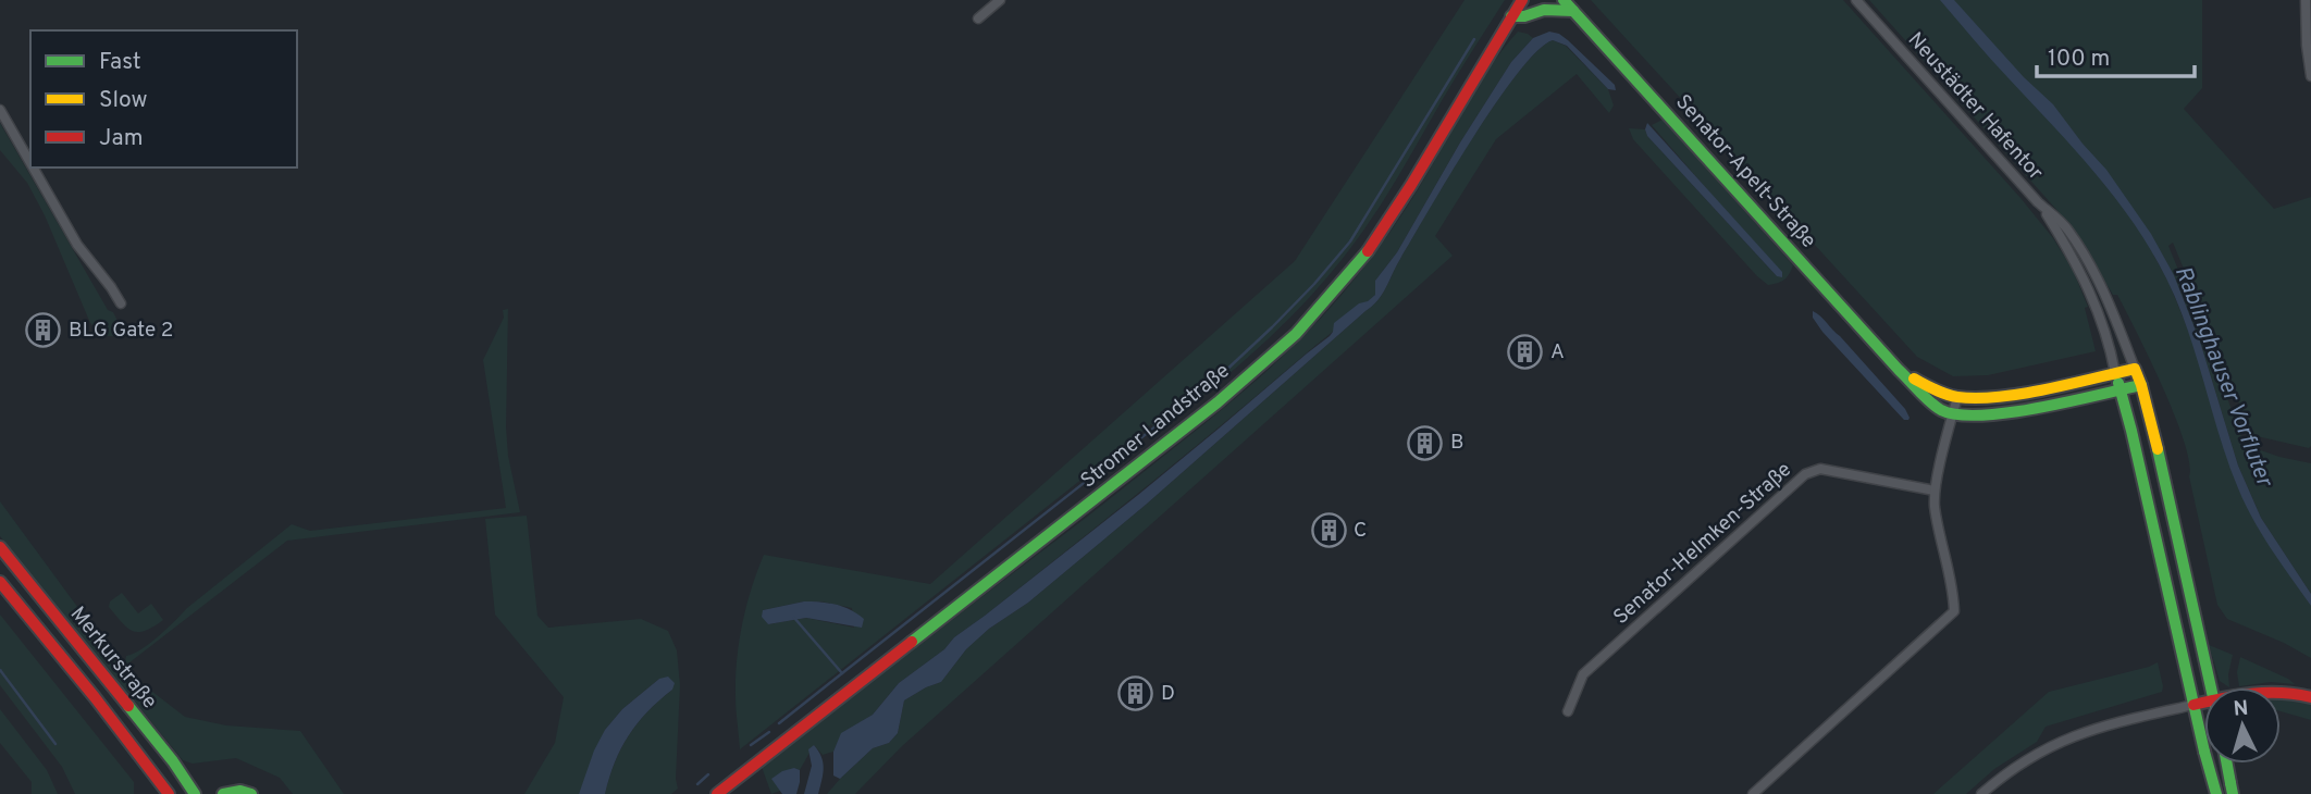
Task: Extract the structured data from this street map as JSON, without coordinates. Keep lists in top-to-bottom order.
{
  "streets": {
    "main road": ["Senator-Apelt-Straße", "Stromer Landstraße", "Merkurstraße"],
    "street": ["Neustädter Hafentor", "Senator-Helmken-Straße"]
  },
  "crossings": [
    ["Neustädter Hafentor", "Senator-Apelt-Straße"]
  ],
  "water": ["Rablinghauser Vorfluter"],
  "places": {
    "building": [
      "BLG Gate 2",
      "A",
      "B",
      "C",
      "D"
    ]
  },
  "legend": ["Fast", "Slow", "Jam"],
  "scale_bar": "100 m",
  "north": "top"
}
